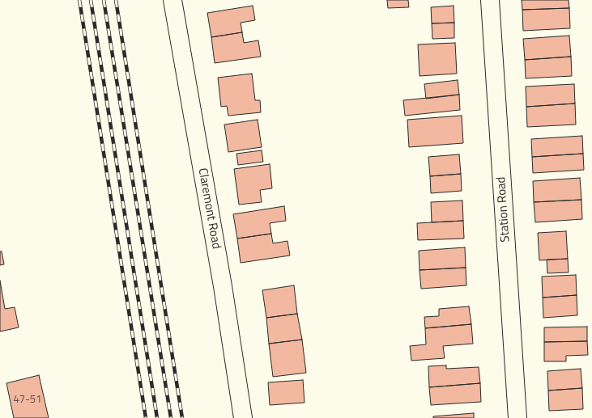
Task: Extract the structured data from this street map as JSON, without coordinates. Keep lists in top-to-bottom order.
{
  "streets": {
    "street": ["Claremont Road", "Station Road"]
  },
  "house_numbers": ["47-51"]
}
